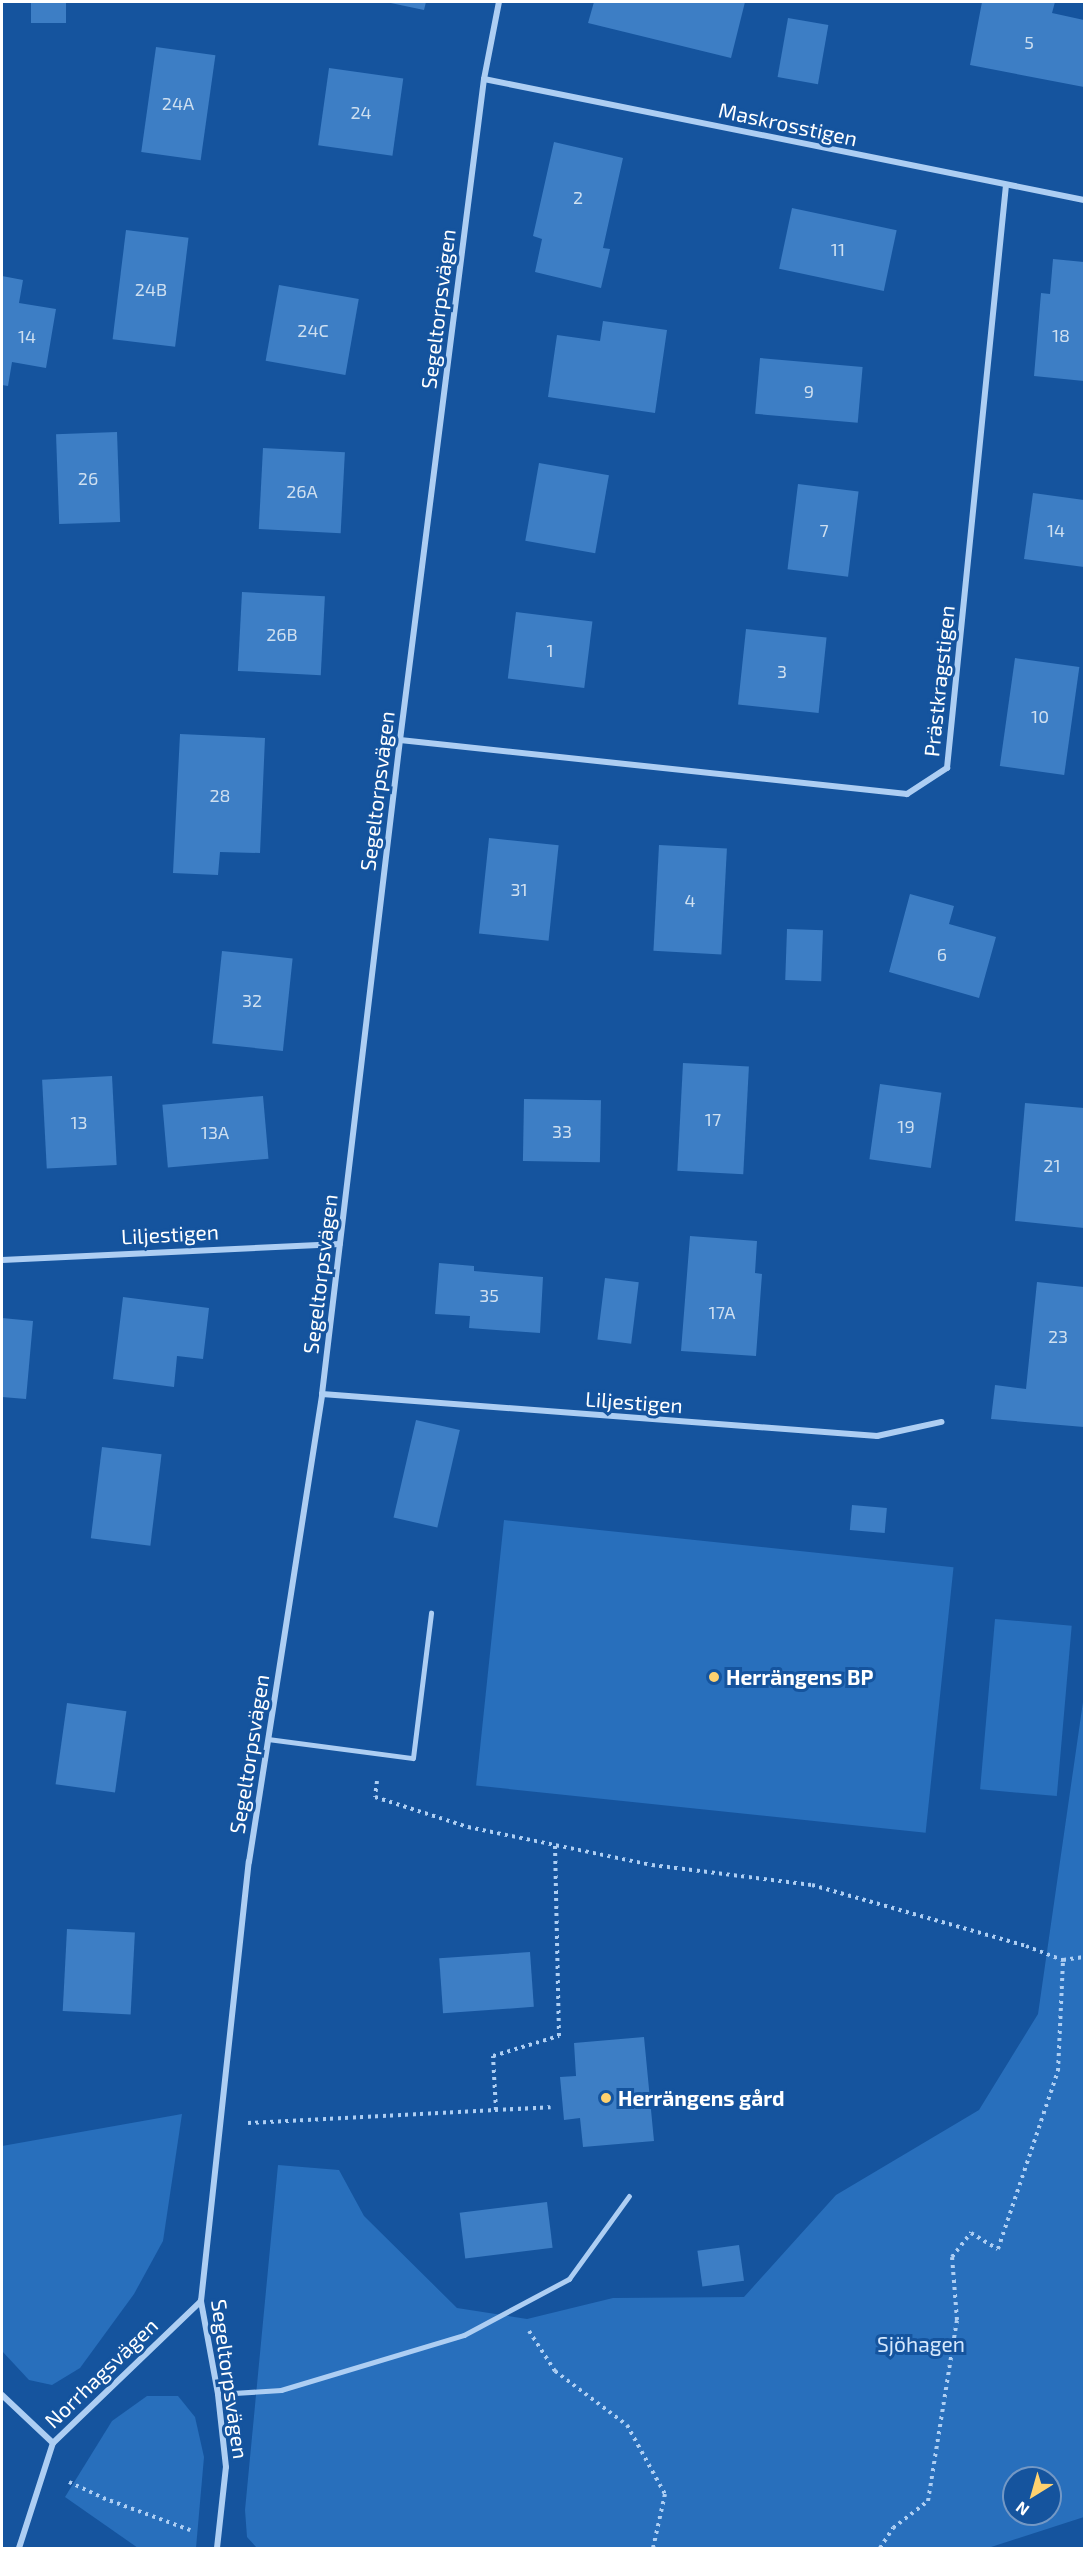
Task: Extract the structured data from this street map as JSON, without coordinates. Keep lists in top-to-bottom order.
{
  "streets": {
    "street": [
      "Maskrosstigen",
      "Segeltorpsvägen",
      "Prästkragstigen",
      "Liljestigen",
      "Norrhagsvägen"
    ]
  },
  "crossings": [
    ["Maskrosstigen", "Segeltorpsvägen"],
    ["Maskrosstigen", "Prästkragstigen"],
    ["Segeltorpsvägen", "Prästkragstigen"],
    ["Segeltorpsvägen", "Liljestigen"],
    ["Segeltorpsvägen", "Norrhagsvägen"]
  ],
  "parks": ["Sjöhagen"],
  "places": ["Herrängens BP", "Herrängens gård"],
  "house_numbers": [
    "5",
    "24A",
    "24",
    "2",
    "11",
    "24B",
    "24C",
    "18",
    "14",
    "9",
    "26",
    "26A",
    "7",
    "14",
    "26B",
    "1",
    "3",
    "10",
    "28",
    "31",
    "4",
    "6",
    "32",
    "17",
    "13",
    "19",
    "33",
    "13A",
    "21",
    "35",
    "17A",
    "23"
  ],
  "north": "bottom left"
}
